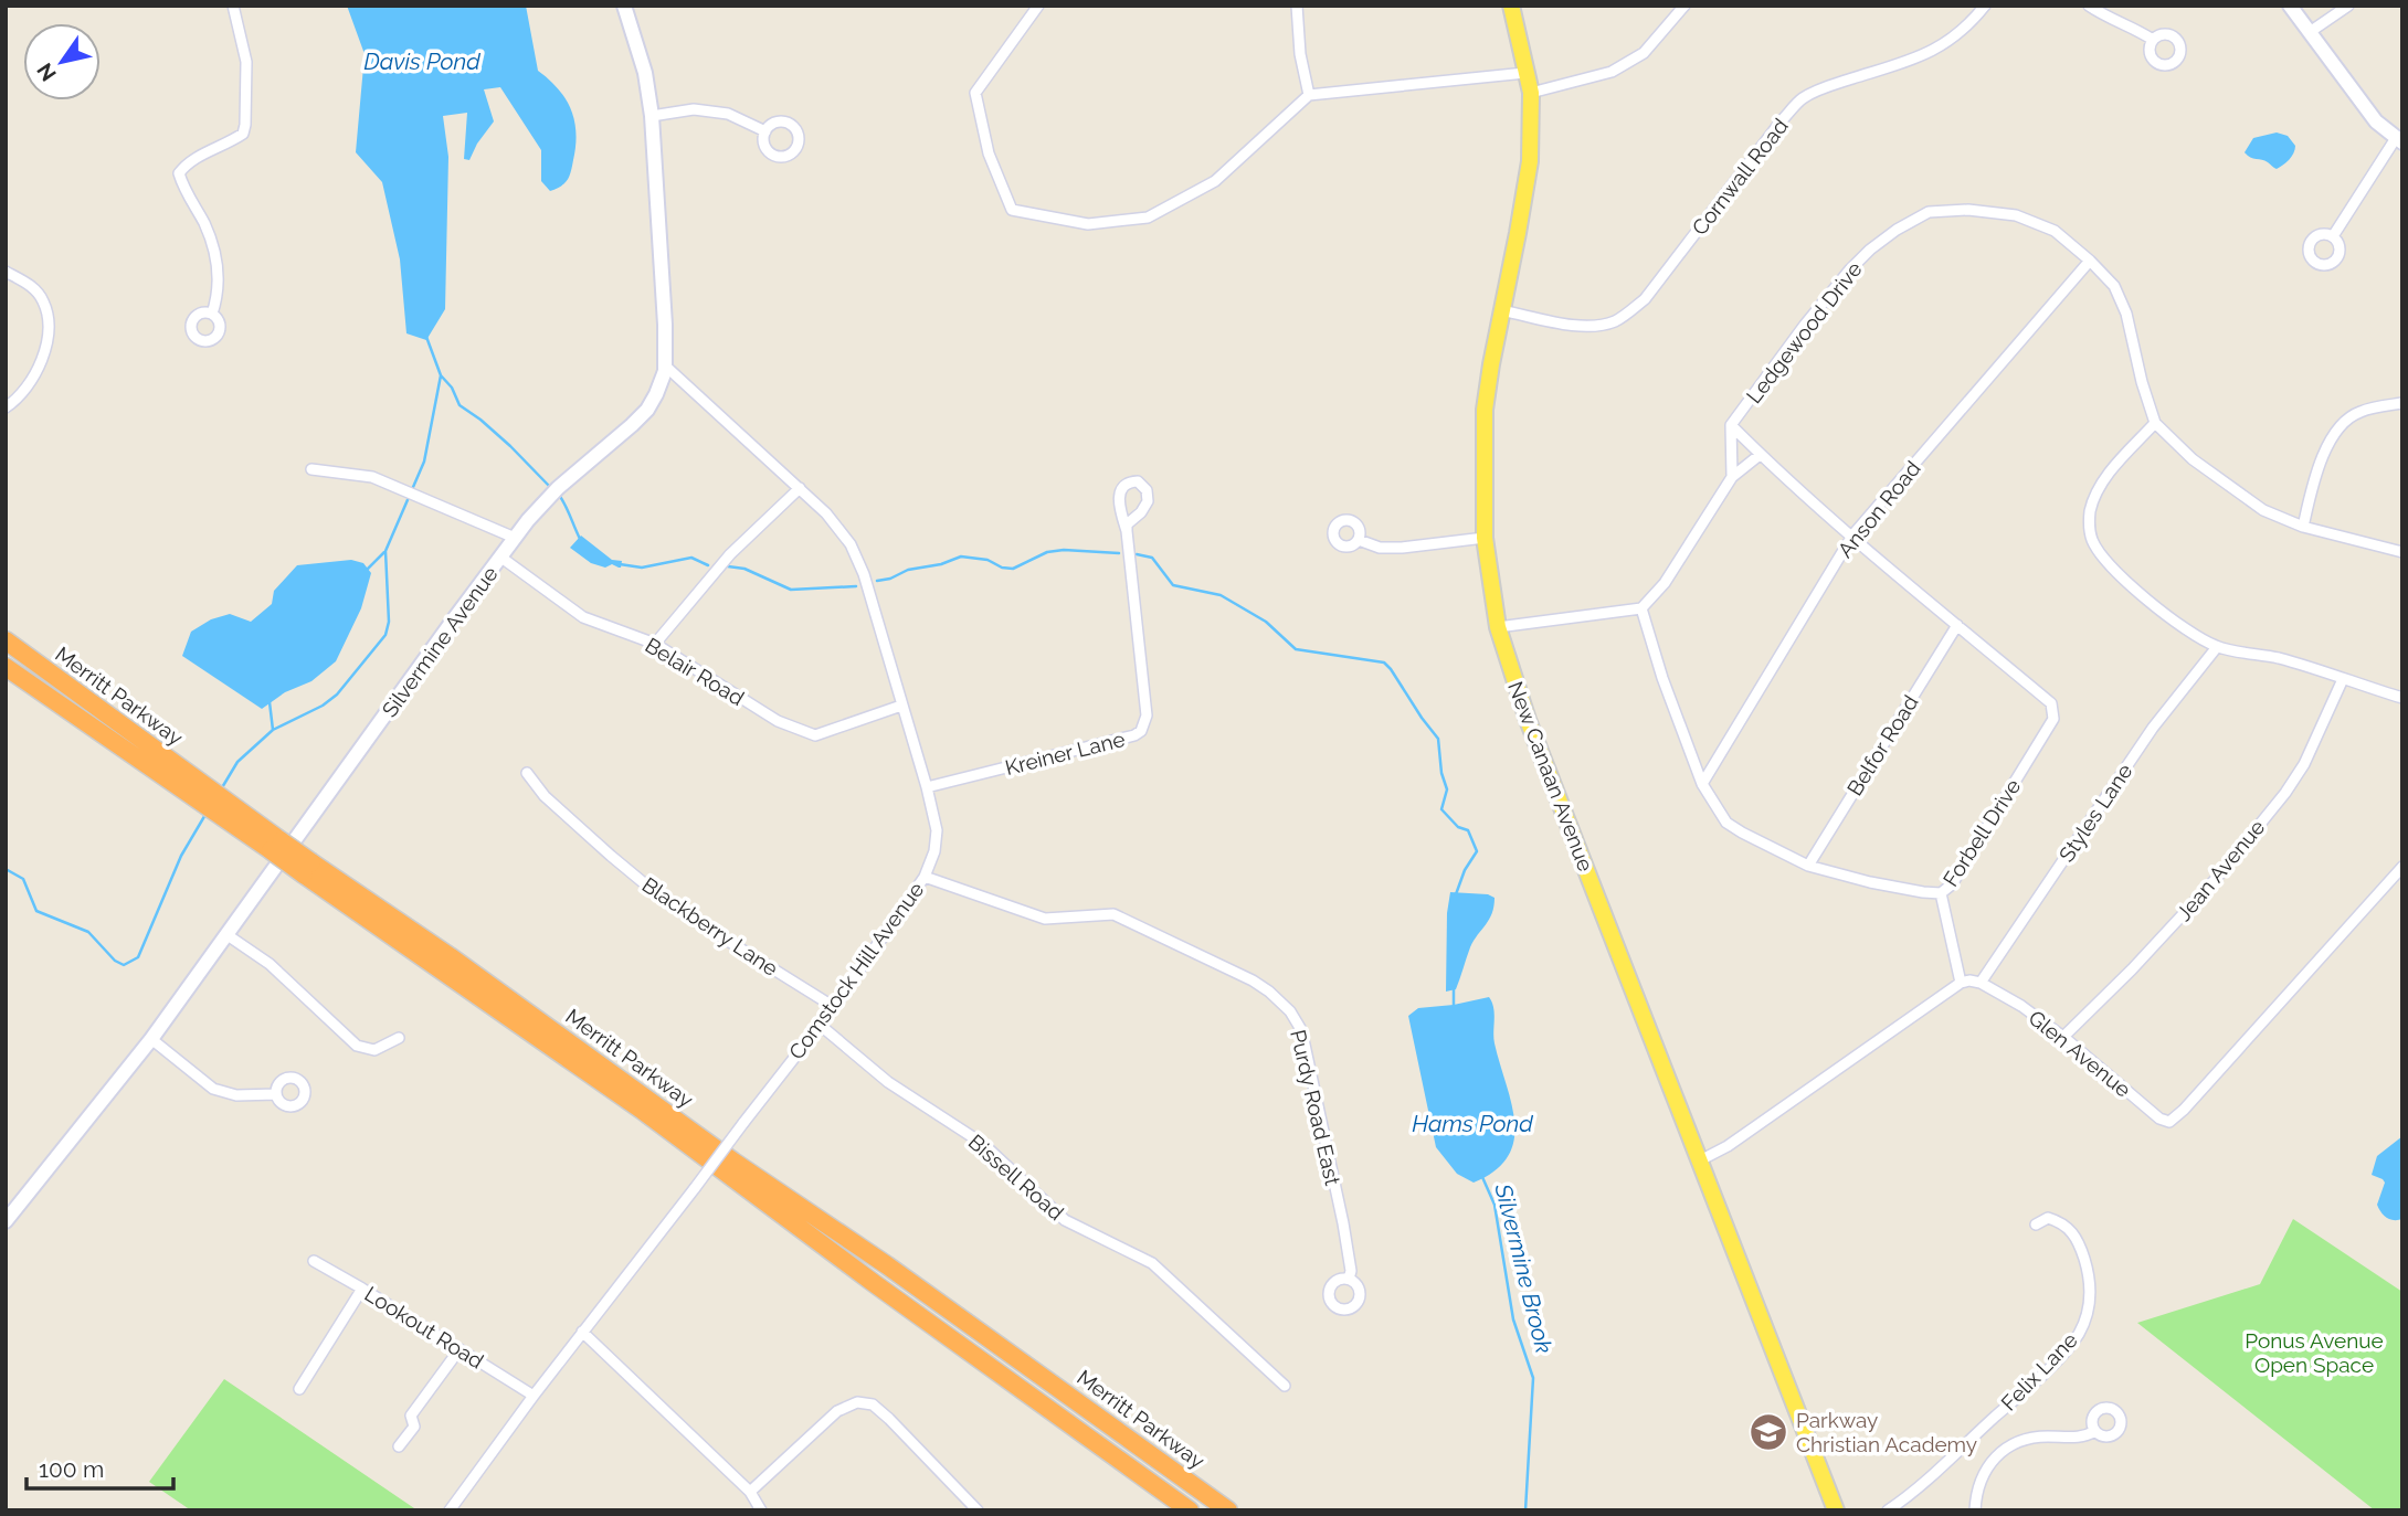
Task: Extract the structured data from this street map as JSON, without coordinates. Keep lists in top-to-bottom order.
{
  "streets": {
    "highway": ["Merritt Parkway"],
    "main road": ["New Canaan Avenue"],
    "street": [
      "Cornwall Road",
      "Ledgewood Drive",
      "Anson Road",
      "Silvermine Avenue",
      "Belair Road",
      "Belfor Road",
      "Kreiner Lane",
      "Styles Lane",
      "Forbell Drive",
      "Jean Avenue",
      "Blackberry Lane",
      "Comstock Hill Avenue",
      "Glen Avenue",
      "Purdy Road East",
      "Bissell Road",
      "Lookout Road",
      "Felix Lane"
    ]
  },
  "crossings": [
    ["Cornwall Road", "New Canaan Avenue"],
    ["Ledgewood Drive", "Anson Road"],
    ["Ledgewood Drive", "Forbell Drive"],
    ["Anson Road", "Forbell Drive"],
    ["Silvermine Avenue", "Belair Road"],
    ["Silvermine Avenue", "Comstock Hill Avenue"],
    ["Belair Road", "Comstock Hill Avenue"],
    ["Belfor Road", "Forbell Drive"],
    ["Kreiner Lane", "Comstock Hill Avenue"],
    ["Styles Lane", "Glen Avenue"],
    ["Jean Avenue", "Glen Avenue"],
    ["Blackberry Lane", "Comstock Hill Avenue"],
    ["Comstock Hill Avenue", "Purdy Road East"],
    ["Comstock Hill Avenue", "Bissell Road"],
    ["Comstock Hill Avenue", "Lookout Road"]
  ],
  "water": ["Davis Pond", "Hams Pond", "Silvermine Brook"],
  "parks": ["Ponus Avenue Open Space"],
  "places": {
    "school or university": ["Parkway Christian Academy"]
  },
  "scale_bar": "100 m",
  "north": "bottom left"
}
